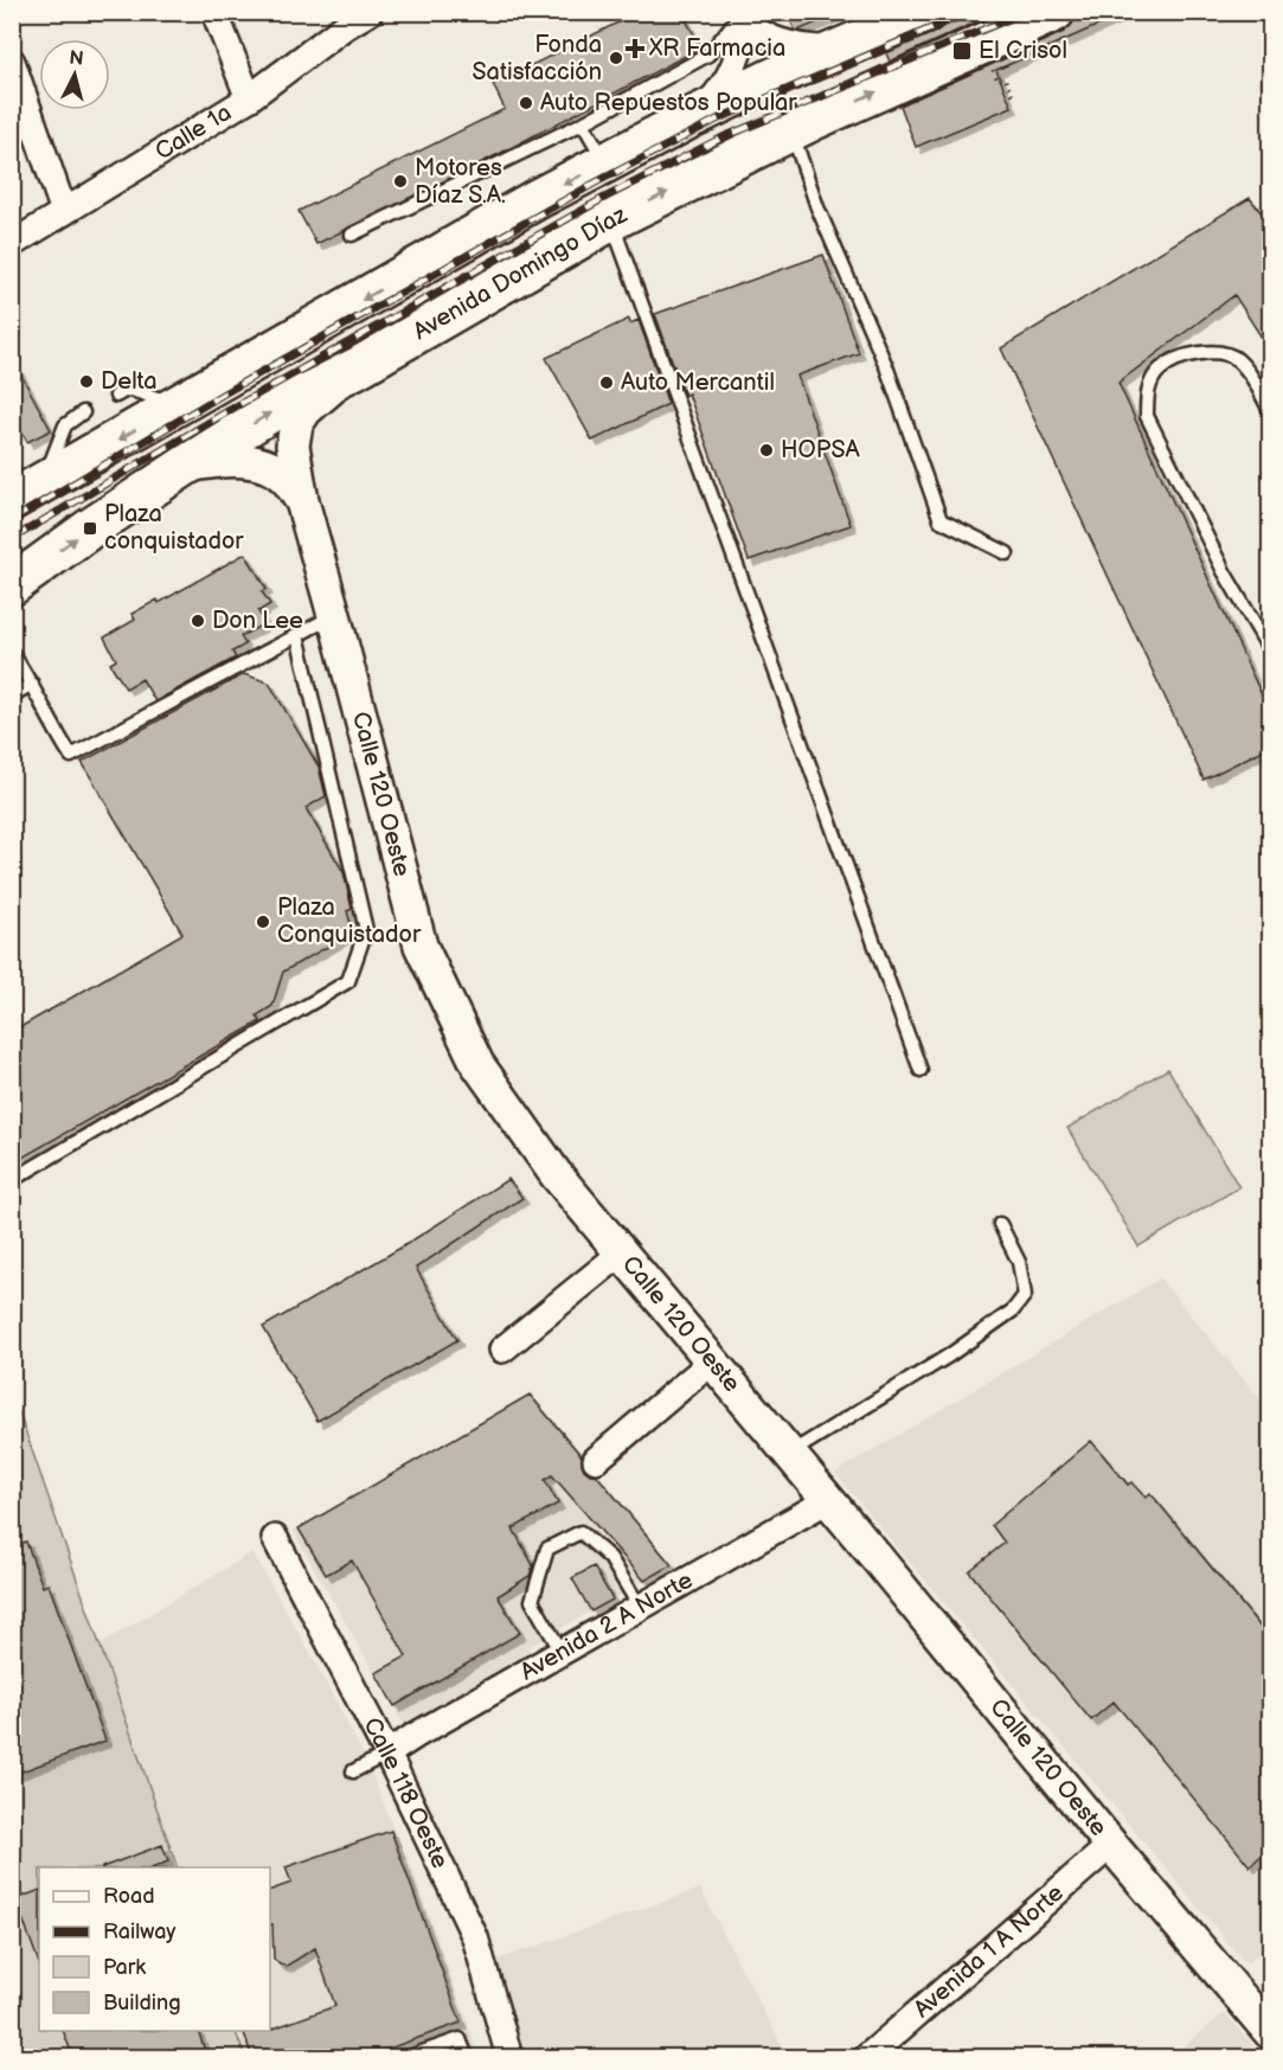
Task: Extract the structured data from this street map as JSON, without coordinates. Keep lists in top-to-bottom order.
{
  "streets": {
    "main road": ["Avenida Domingo Díaz"],
    "street": [
      "Calle 1a",
      "Calle 120 Oeste",
      "Avenida 2 A Norte",
      "Calle 118 Oeste",
      "Avenida 1 A Norte"
    ]
  },
  "crossings": [
    ["Avenida Domingo Díaz", "Calle 120 Oeste"],
    ["Calle 120 Oeste", "Avenida 2 A Norte"],
    ["Calle 120 Oeste", "Avenida 1 A Norte"],
    ["Avenida 2 A Norte", "Calle 118 Oeste"]
  ],
  "places": {
    "health": ["XR Farmacia"],
    "transit": ["El Crisol", "Plaza conquistador"],
    "other": [
      "Fonda Satisfacción",
      "Auto Repuestos Popular",
      "Motores Díaz S.A.",
      "Delta",
      "Auto Mercantil",
      "HOPSA",
      "Don Lee",
      "Plaza Conquistador"
    ]
  },
  "legend": [
    "Road",
    "Railway",
    "Park",
    "Building"
  ],
  "north": "top"
}
